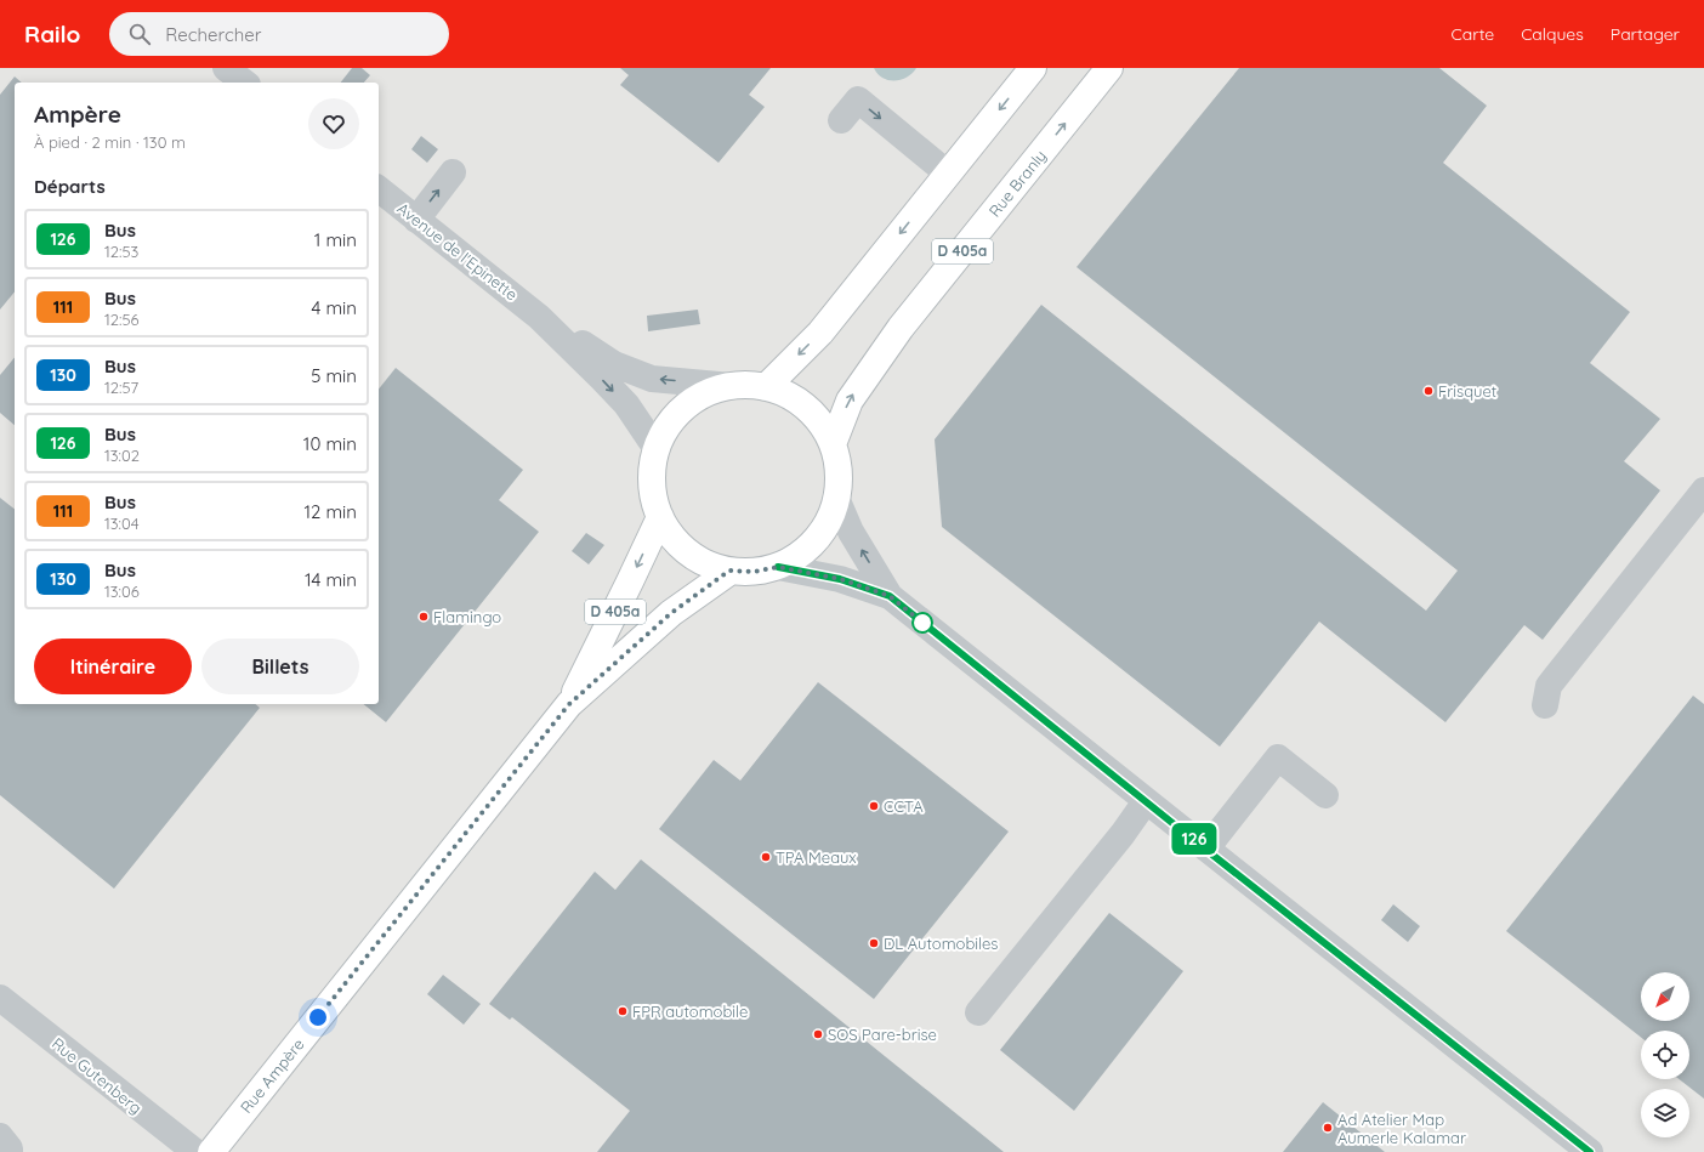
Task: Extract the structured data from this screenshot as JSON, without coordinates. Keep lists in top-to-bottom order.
{
  "streets": {
    "main road": ["Rue Branly", "D 405a", "Rue Ampère"],
    "street": ["Avenue de l'Epinette", "Rue Gutenberg"]
  },
  "places": [
    "Frisquet",
    "Flamingo",
    "CCTA",
    "TPA Meaux",
    "DL Automobiles",
    "FPR automobile",
    "SOS Pare-brise",
    "Ad Atelier Map Aumerle Kalamar"
  ],
  "lines": ["bus line 126"],
  "north": "bottom left",
  "page": {
    "header": "Railo",
    "search": "Rechercher",
    "nav": ["Carte", "Calques", "Partager"],
    "on_map": "126",
    "heading": [
      ["Ampère", "À pied · 2 min · 130 m"],
      "Départs"
    ],
    "list": [
      {
        "mark": "126",
        "name": "Bus",
        "note": "12:53",
        "value": "1 min"
      },
      {
        "mark": "111",
        "name": "Bus",
        "note": "12:56",
        "value": "4 min"
      },
      {
        "mark": "130",
        "name": "Bus",
        "note": "12:57",
        "value": "5 min"
      },
      {
        "mark": "126",
        "name": "Bus",
        "note": "13:02",
        "value": "10 min"
      },
      {
        "mark": "111",
        "name": "Bus",
        "note": "13:04",
        "value": "12 min"
      },
      {
        "mark": "130",
        "name": "Bus",
        "note": "13:06",
        "value": "14 min"
      }
    ],
    "buttons": ["Itinéraire", "Billets"]
  }
}
